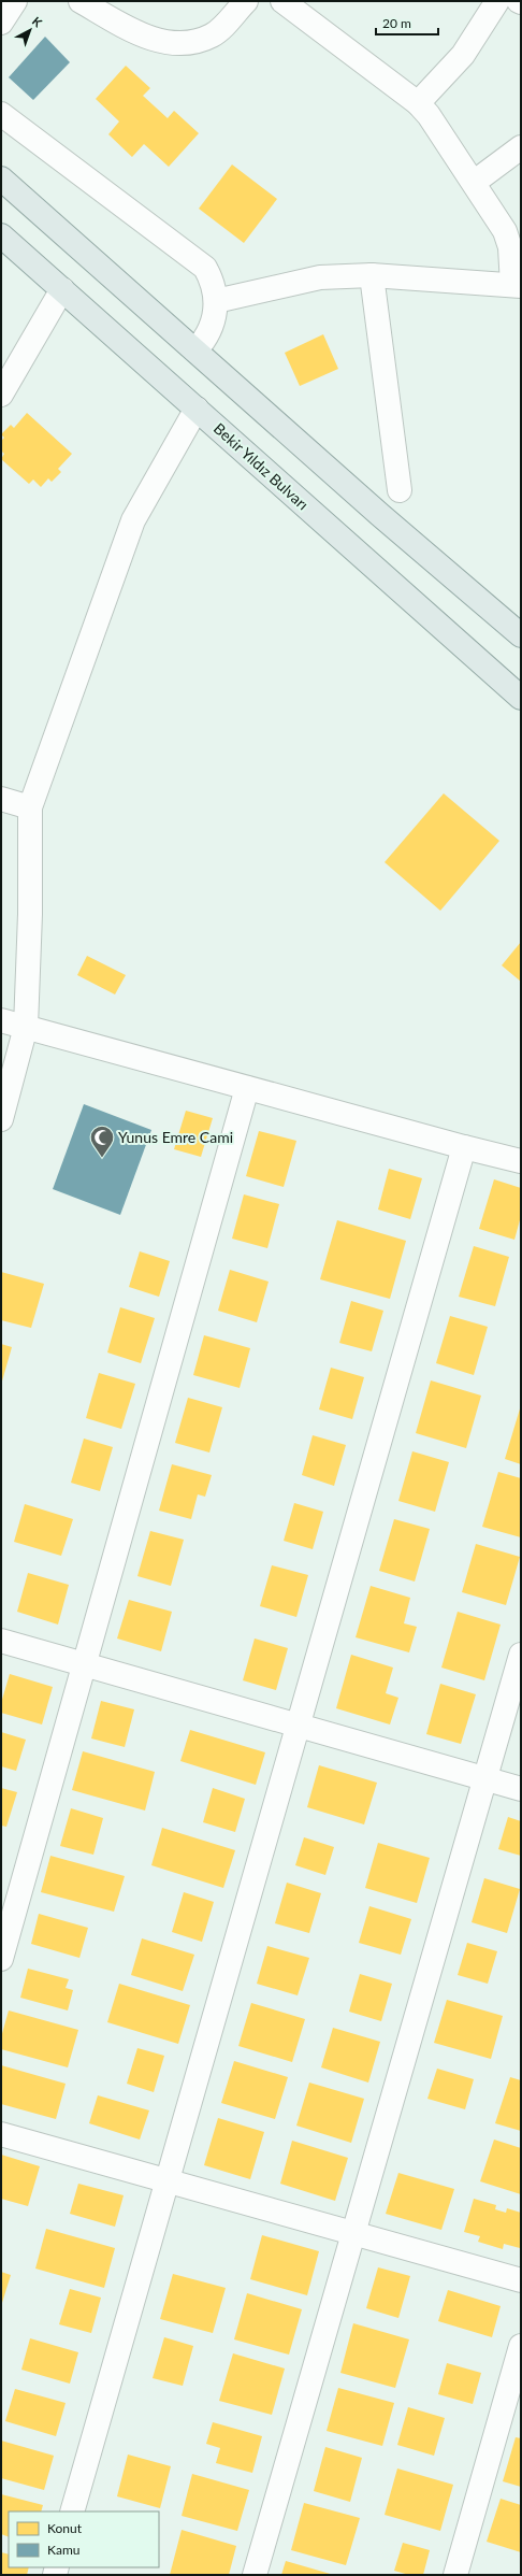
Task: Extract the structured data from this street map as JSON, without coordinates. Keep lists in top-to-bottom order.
{
  "streets": {
    "main road": ["Bekir Yıldız Bulvarı"]
  },
  "places": {
    "mosque": ["Yunus Emre Cami"]
  },
  "legend": ["Konut", "Kamu"],
  "scale_bar": "20 m",
  "north": "top right"
}
